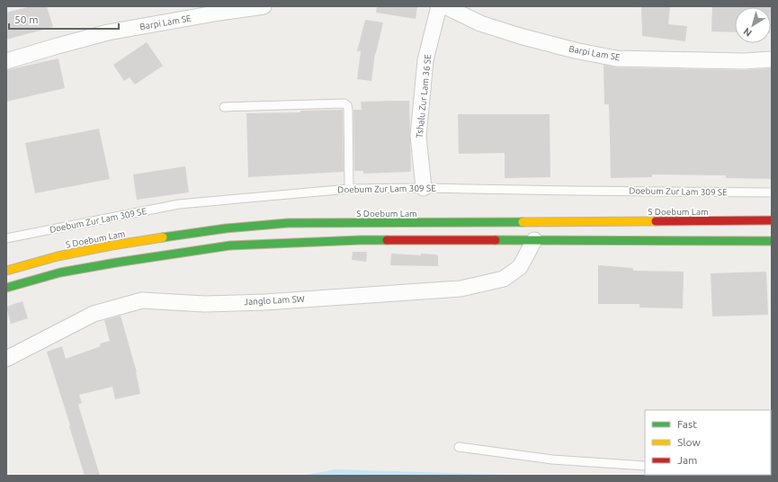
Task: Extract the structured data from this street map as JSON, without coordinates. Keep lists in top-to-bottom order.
{
  "streets": {
    "highway": ["S Doebum Lam"],
    "street": ["Barpi Lam SE", "Tshalu Zur Lam 36 SE", "Janglo Lam SW"],
    "lane": ["Doebum Zur Lam 309 SE"]
  },
  "crossings": [
    ["Tshalu Zur Lam 36 SE", "Doebum Zur Lam 309 SE"]
  ],
  "legend": ["Fast", "Slow", "Jam"],
  "scale_bar": "50 m",
  "north": "bottom left"
}
